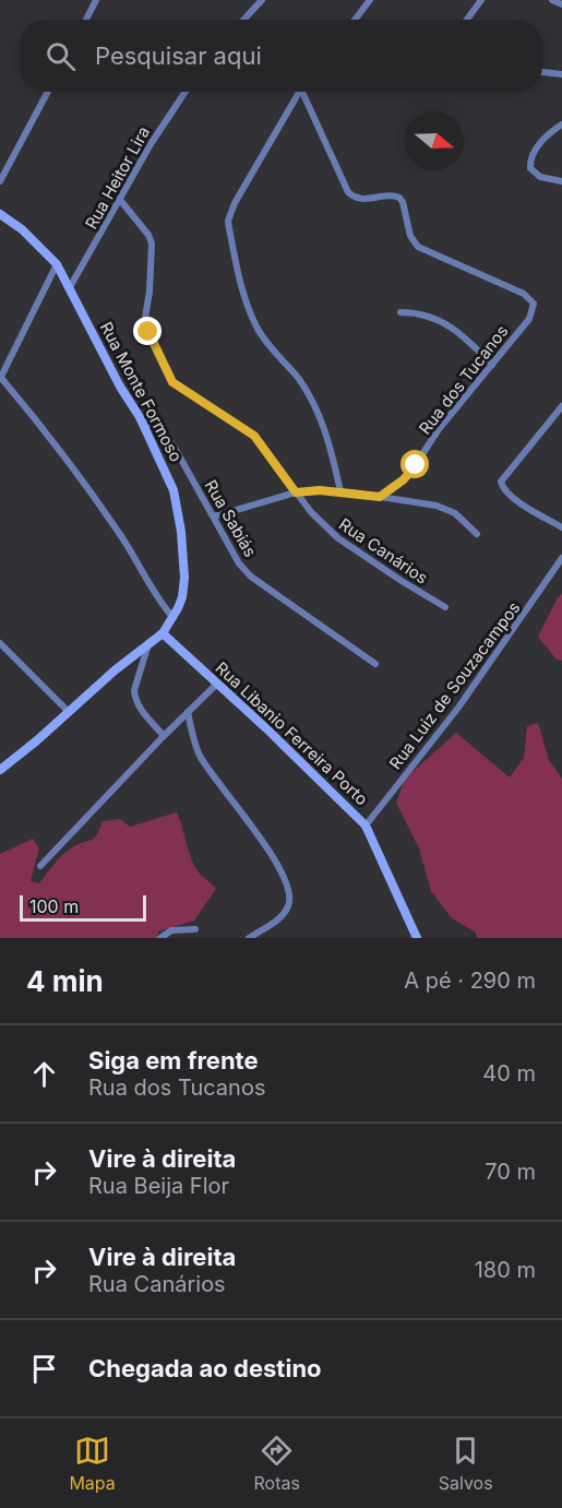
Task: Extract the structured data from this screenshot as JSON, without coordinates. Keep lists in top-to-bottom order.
{
  "streets": {
    "street": [
      "Rua Heitor Lira",
      "Rua dos Tucanos",
      "Rua Monte Formoso",
      "Rua Sabiás",
      "Rua Canários",
      "Rua Luiz de Souzacampos",
      "Rua Libanio Ferreira Porto"
    ]
  },
  "crossings": [
    ["Rua Heitor Lira", "Rua Monte Formoso"],
    ["Rua Heitor Lira", "Rua Canários"],
    ["Rua Monte Formoso", "Rua Sabiás"],
    ["Rua Monte Formoso", "Rua Libanio Ferreira Porto"],
    ["Rua Luiz de Souzacampos", "Rua Libanio Ferreira Porto"]
  ],
  "scale_bar": "100 m",
  "north": "right",
  "page": {
    "search": "Pesquisar aqui",
    "scale": "100 m",
    "heading": ["4 min", "A pé · 290 m"],
    "list": [
      ["Siga em frente", "Rua dos Tucanos", "40 m"],
      ["Vire à direita", "Rua Beija Flor", "70 m"],
      ["Vire à direita", "Rua Canários", "180 m"],
      "Chegada ao destino"
    ],
    "nav": ["Mapa", "Rotas", "Salvos"]
  }
}
